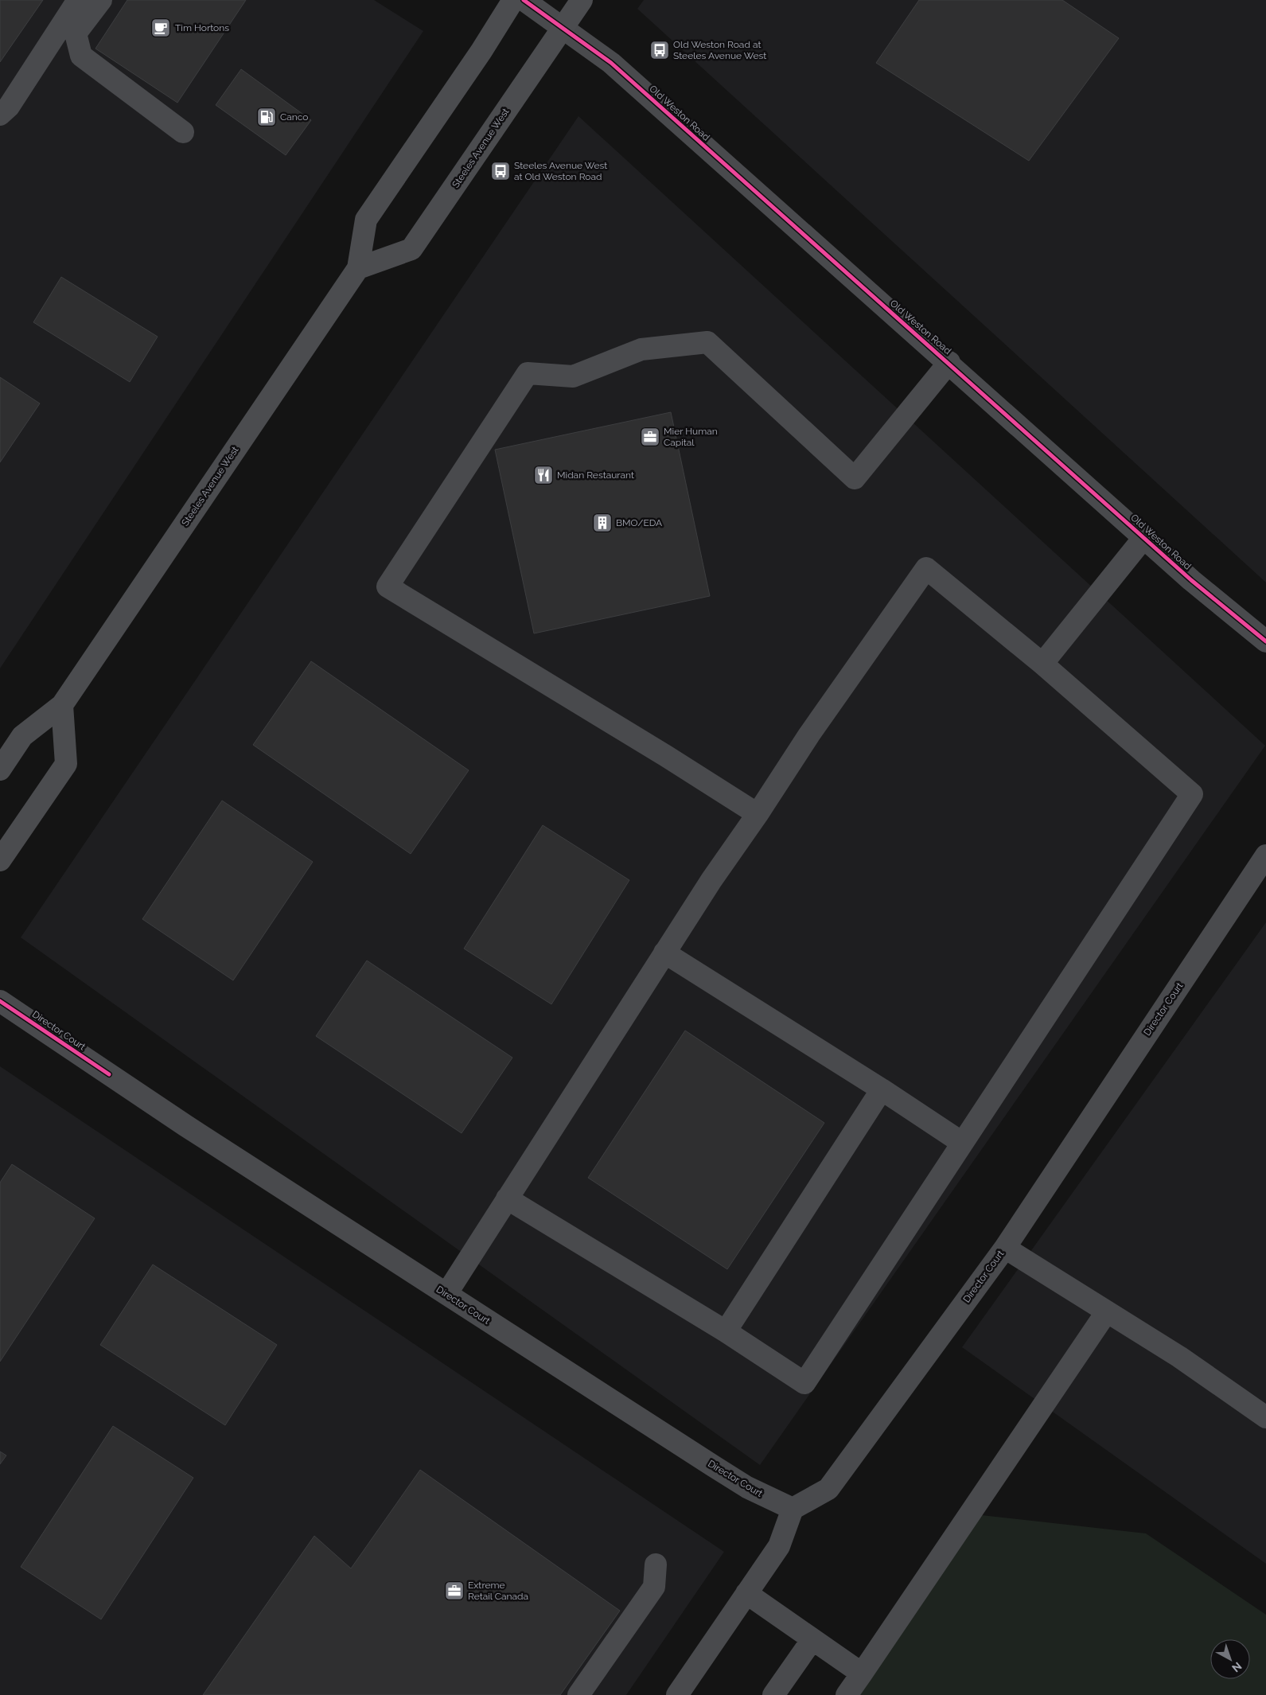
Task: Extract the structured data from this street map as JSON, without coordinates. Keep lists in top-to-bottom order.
{
  "streets": {
    "main road": ["Steeles Avenue West"],
    "street": ["Old Weston Road", "Director Court"]
  },
  "crossings": [
    ["Old Weston Road", "Steeles Avenue West"]
  ],
  "places": {
    "cafe": ["Tim Hortons"],
    "bus stop": ["Old Weston Road at Steeles Avenue West", "Steeles Avenue West at Old Weston Road"],
    "fuel station": ["Canco"],
    "office": ["Mier Human Capital", "Extreme Retail Canada"],
    "restaurant": ["Midan Restaurant"],
    "building": ["BMO/EDA"]
  },
  "north": "bottom right"
}
